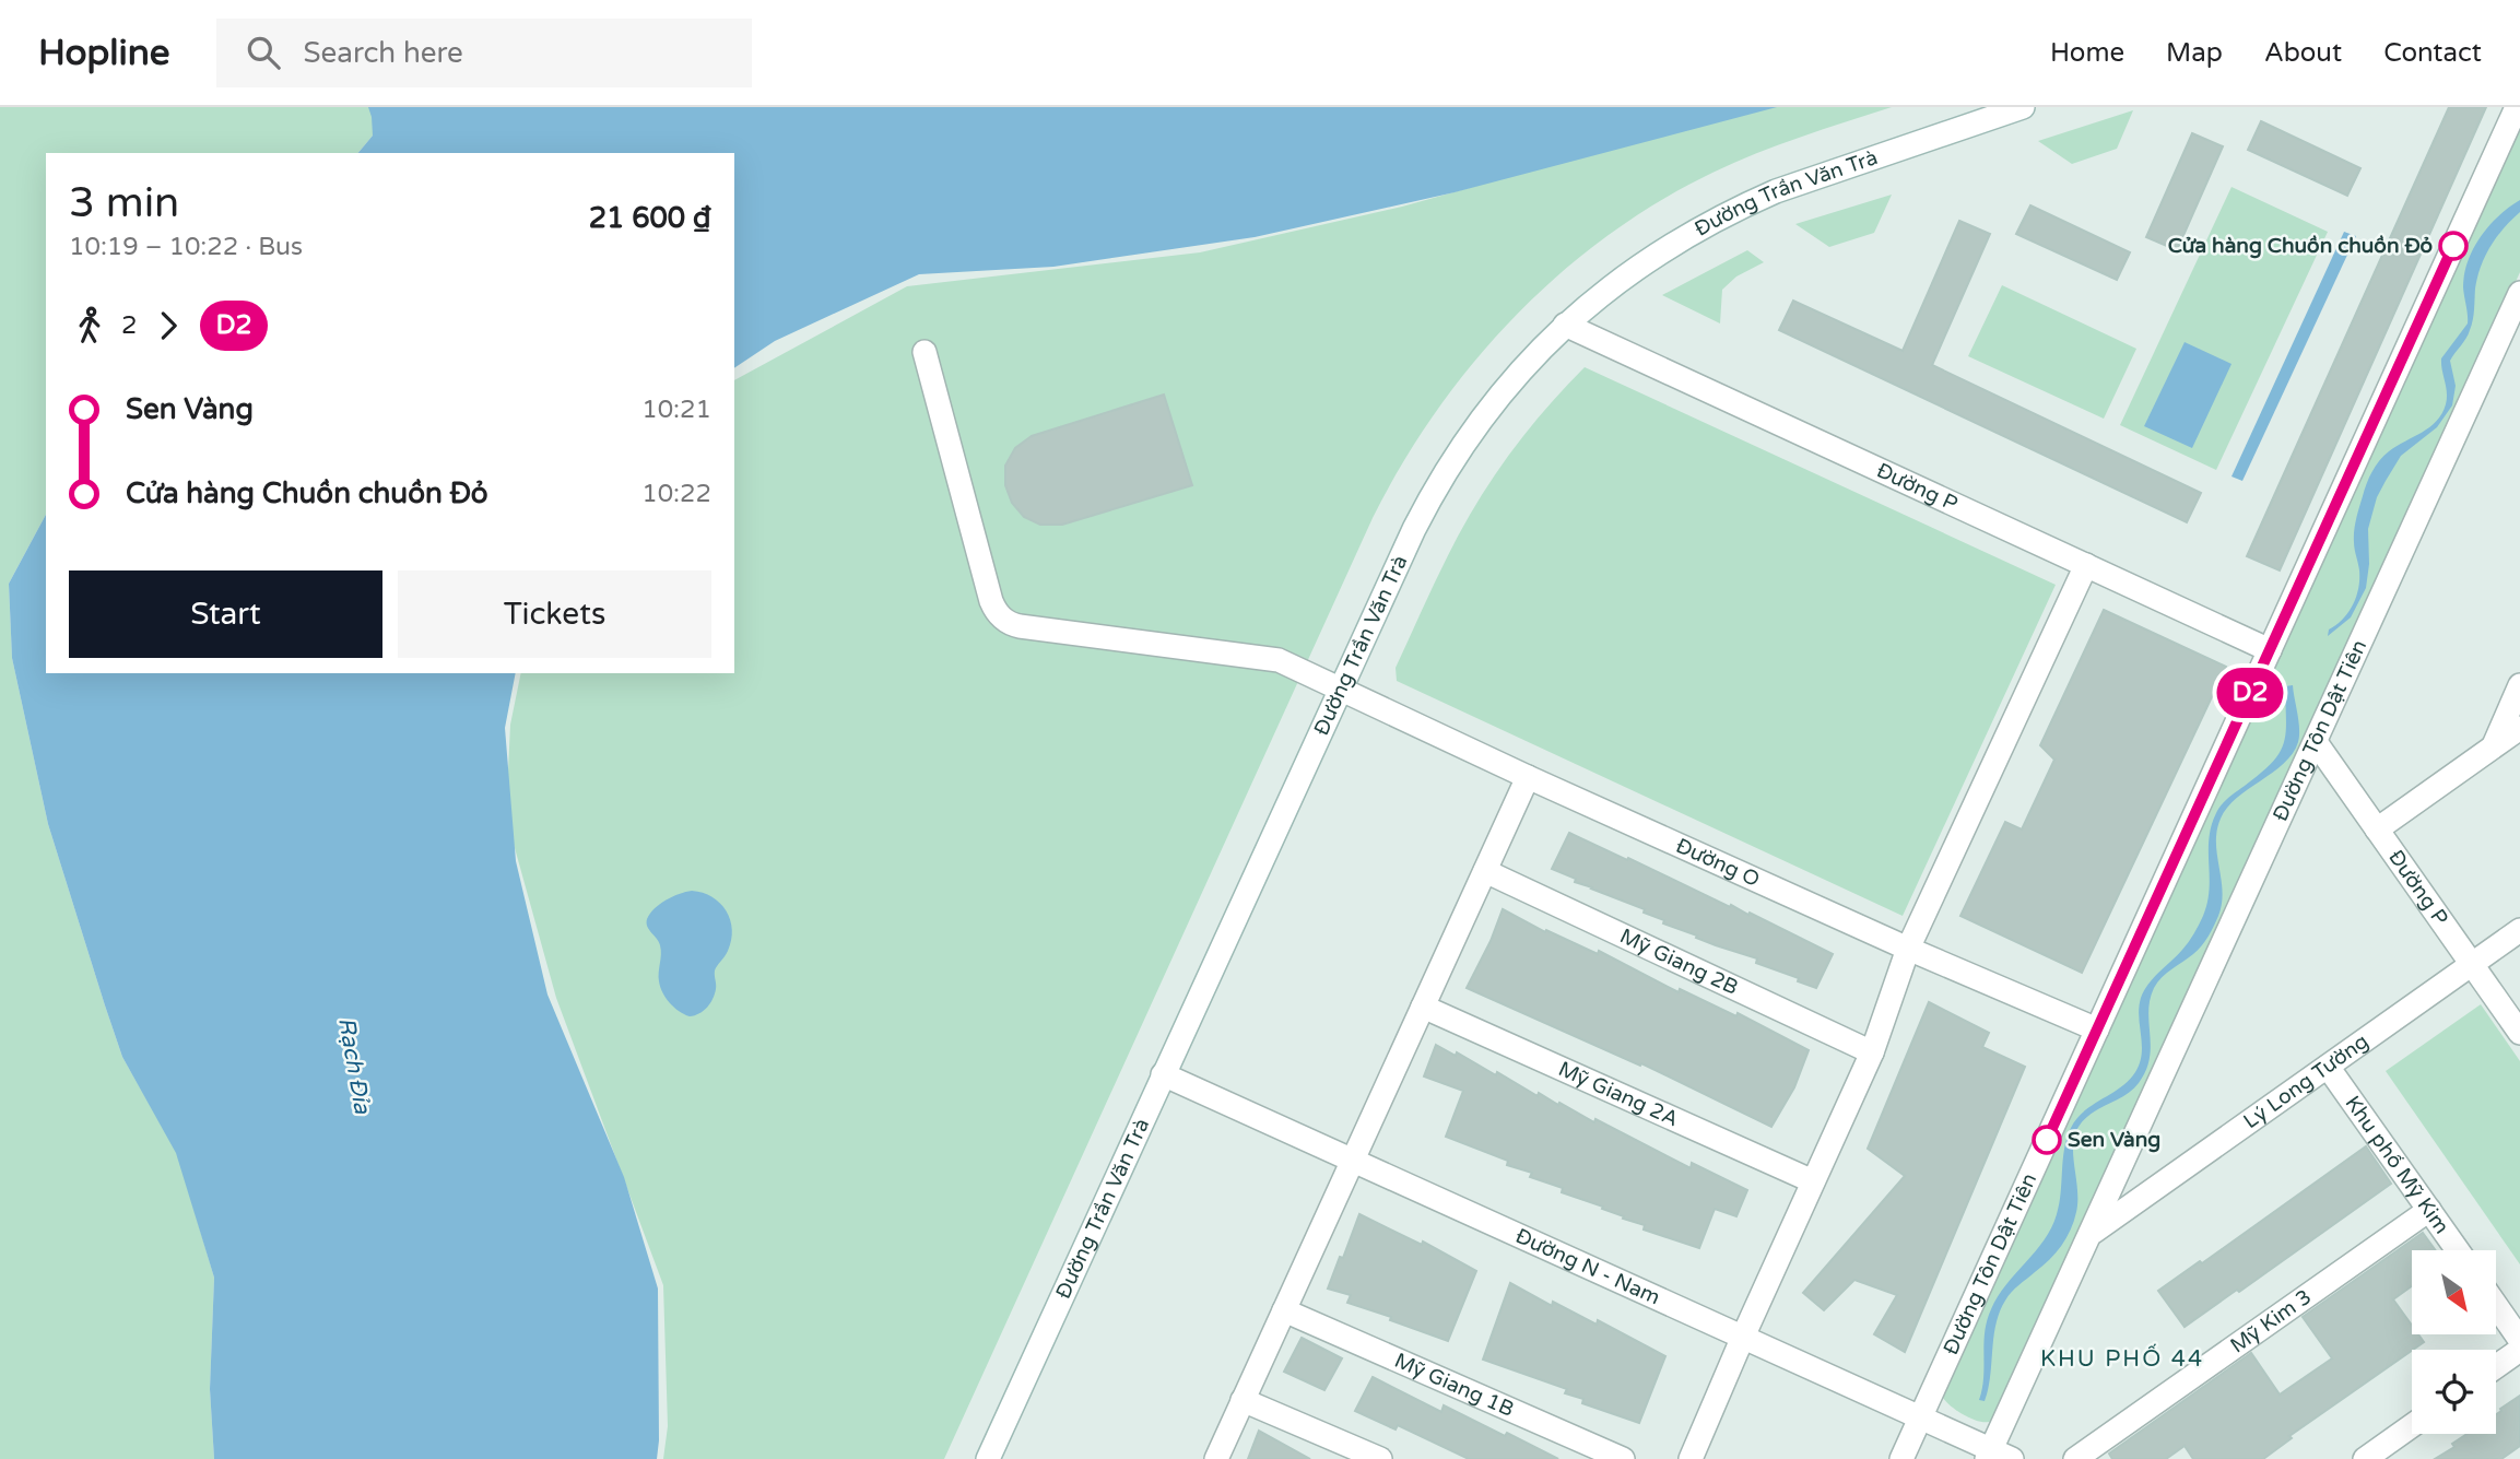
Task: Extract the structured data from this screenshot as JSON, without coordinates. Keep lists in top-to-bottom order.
{
  "streets": {
    "street": [
      "Đường Trần Văn Trà",
      "Đường P",
      "Đường Tôn Dật Tiên",
      "Đường O",
      "Mỹ Giang 2B",
      "Lý Long Tường",
      "Mỹ Giang 2A",
      "Khu phố Mỹ Kim",
      "Đường N - Nam",
      "Mỹ Kim 3",
      "Mỹ Giang 1B"
    ]
  },
  "crossings": [
    ["Đường Trần Văn Trà", "Đường P"],
    ["Đường Trần Văn Trà", "Đường O"],
    ["Đường Trần Văn Trà", "Đường N - Nam"],
    ["Đường P", "Đường Tôn Dật Tiên"],
    ["Đường P", "Lý Long Tường"],
    ["Đường Tôn Dật Tiên", "Đường O"],
    ["Đường Tôn Dật Tiên", "Lý Long Tường"],
    ["Đường Tôn Dật Tiên", "Đường N - Nam"],
    ["Lý Long Tường", "Khu phố Mỹ Kim"],
    ["Khu phố Mỹ Kim", "Mỹ Kim 3"]
  ],
  "districts": ["KHU PHỐ 44"],
  "water": ["Rạch Đỉa"],
  "places": ["Cửa hàng Chuồn chuồn Đỏ", "Sen Vàng"],
  "lines": ["bus line D2"],
  "north": "bottom right",
  "page": {
    "header": "Hopline",
    "search": "Search here",
    "nav": [
      "Home",
      "Map",
      "About",
      "Contact"
    ],
    "on_map": "D2",
    "heading": ["3 min", "10:19 – 10:22 · Bus", "21 600 ₫"],
    "legs": ["2", "D2"],
    "list": [
      {
        "name": "Sen Vàng",
        "value": "10:21"
      },
      {
        "name": "Cửa hàng Chuồn chuồn Đỏ",
        "value": "10:22"
      }
    ],
    "buttons": ["Start", "Tickets"]
  }
}
